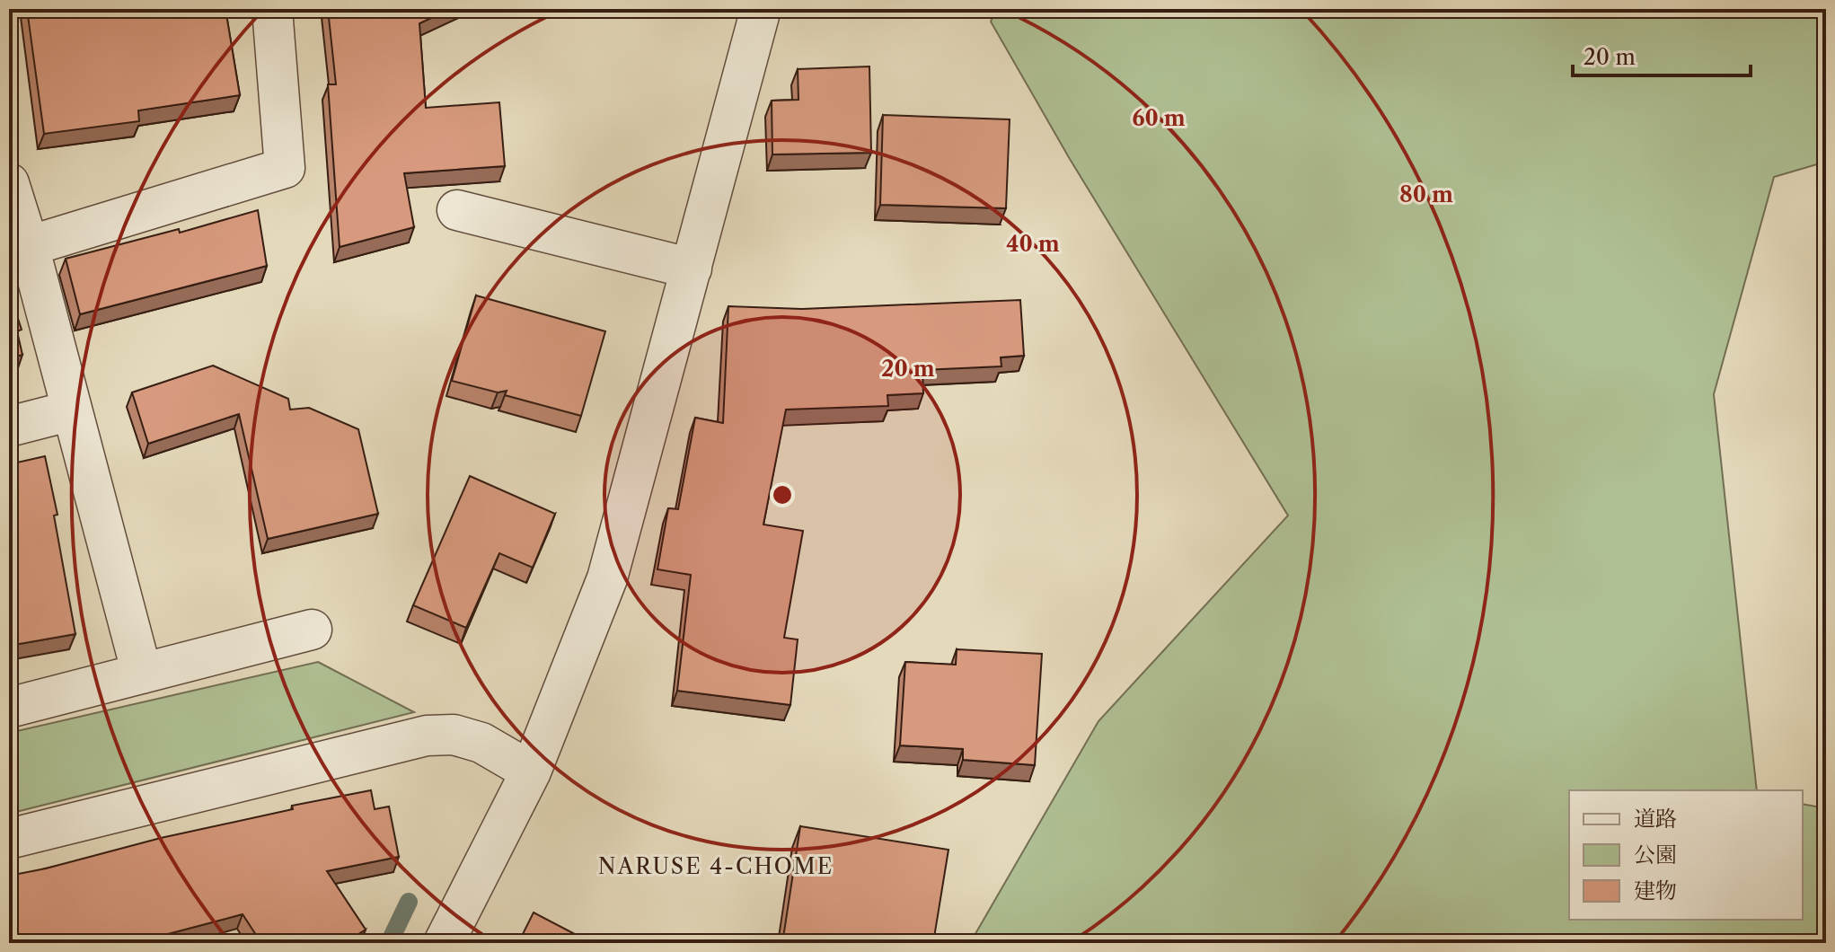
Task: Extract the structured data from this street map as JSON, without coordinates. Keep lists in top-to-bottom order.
{
  "districts": ["NARUSE 4-CHOME"],
  "legend": ["道路", "公園", "建物"],
  "scale_bar": "20 m",
  "rings": [
    "60 m",
    "80 m",
    "40 m",
    "20 m"
  ]
}
